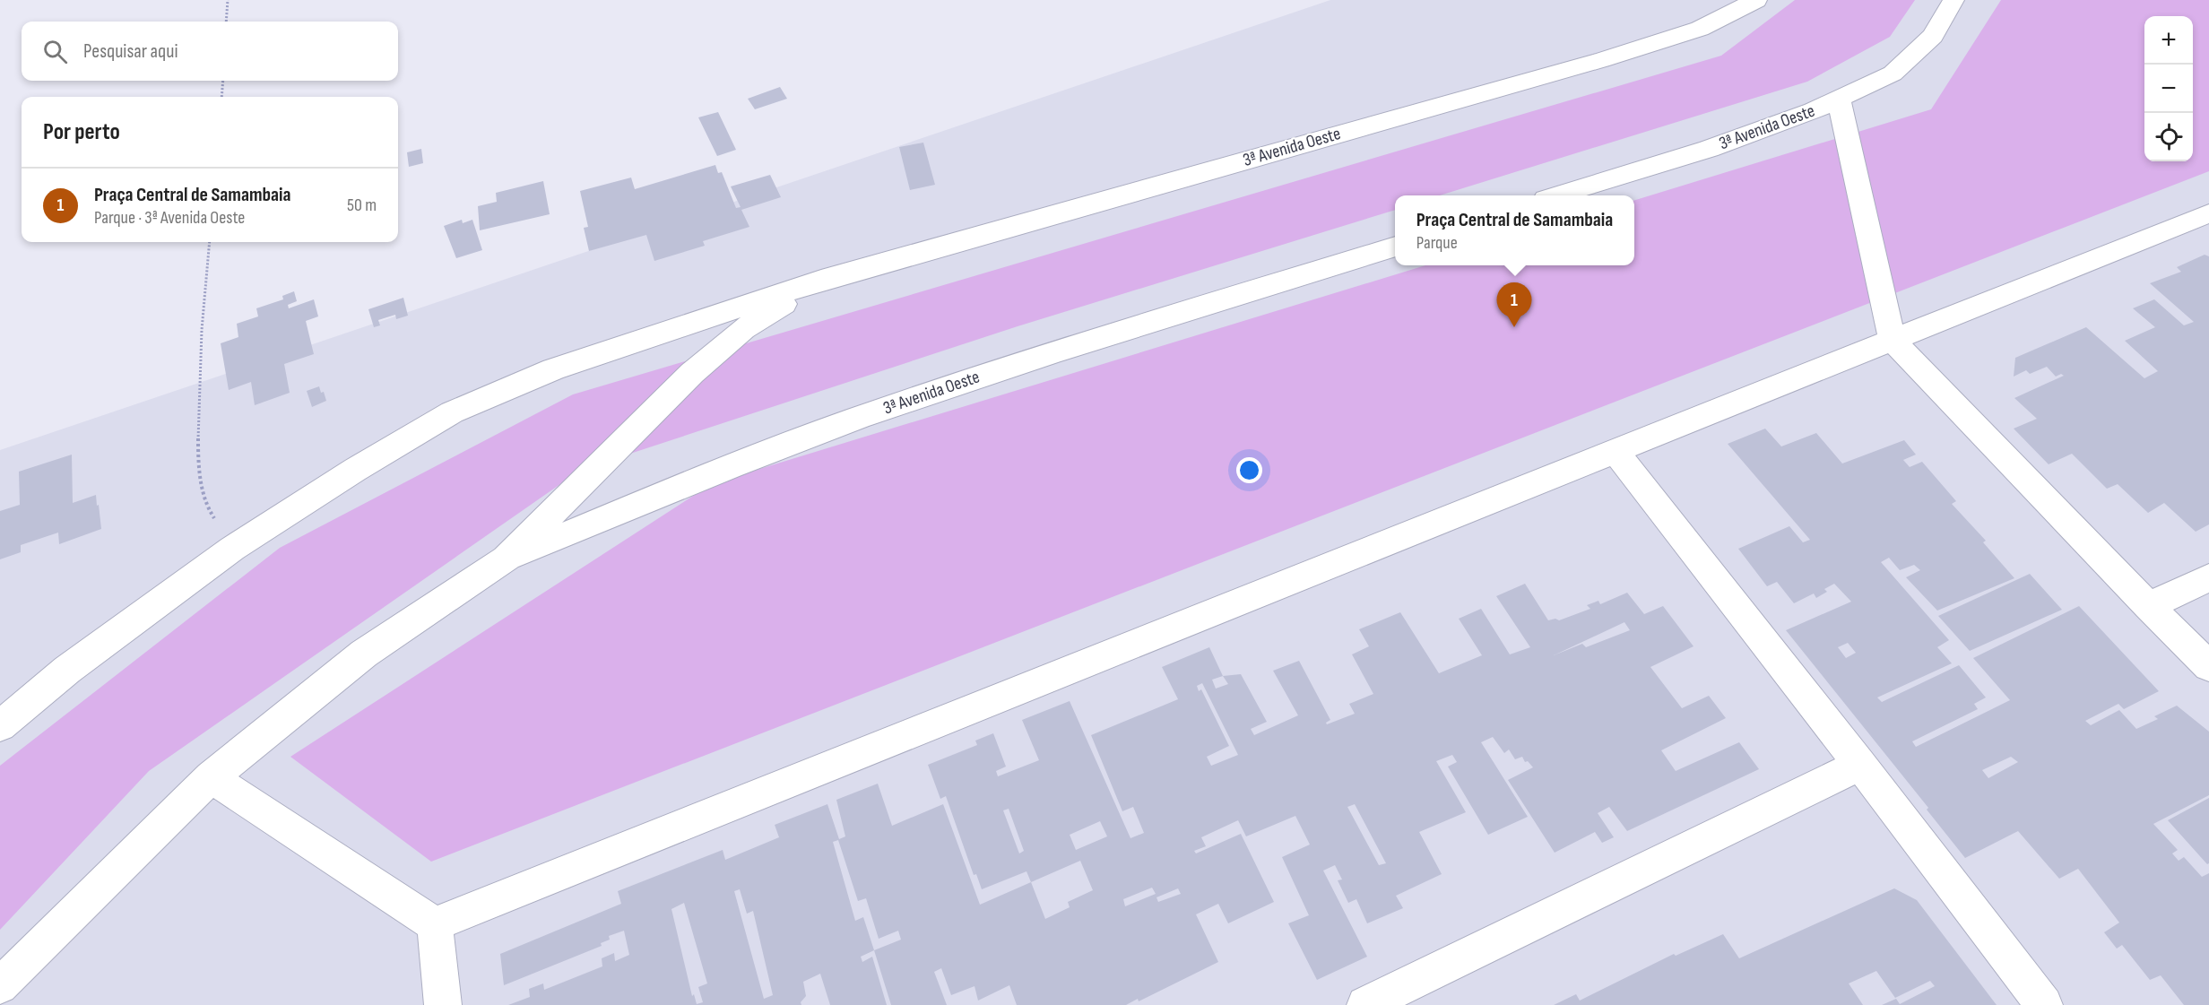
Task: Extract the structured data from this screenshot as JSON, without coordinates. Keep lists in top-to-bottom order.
{
  "streets": {
    "street": ["3ª Avenida Oeste"]
  },
  "page": {
    "map_buttons": ["+", "−"],
    "search": "Pesquisar aqui",
    "heading": "Por perto",
    "list": [
      {
        "mark": "1",
        "name": "Praça Central de Samambaia",
        "note": "Parque · 3ª Avenida Oeste",
        "value": "50 m"
      }
    ],
    "popup": ["Praça Central de Samambaia", "Parque"],
    "pins": "1"
  }
}
